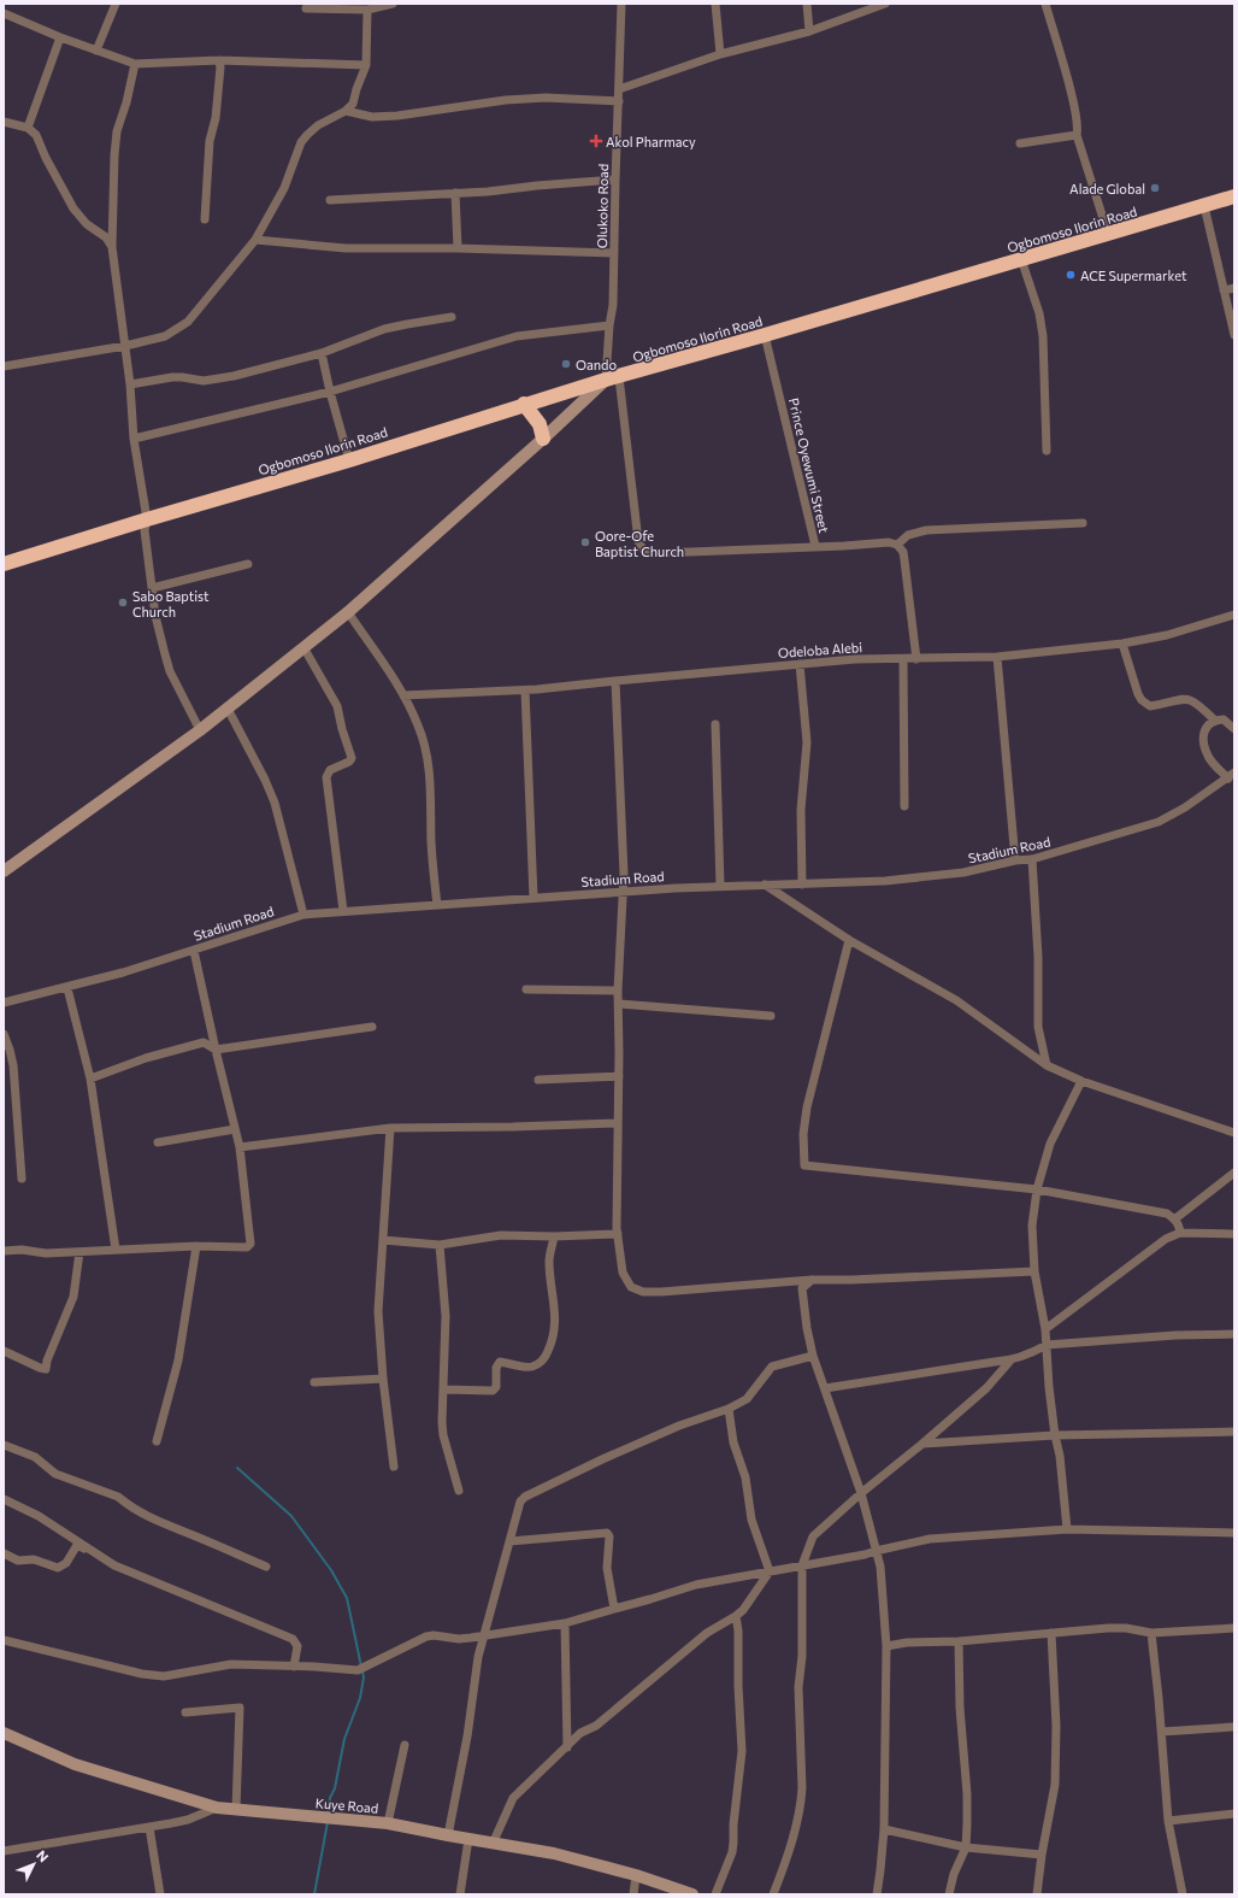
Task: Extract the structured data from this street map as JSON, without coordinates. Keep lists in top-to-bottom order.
{
  "streets": {
    "highway": ["Ogbomoso Ilorin Road"],
    "main road": ["Kuye Road"],
    "street": [
      "Olukoko Road",
      "Prince Oyewumi Street",
      "Odeloba Alebi",
      "Stadium Road"
    ]
  },
  "crossings": [
    ["Olukoko Road", "Ogbomoso Ilorin Road"],
    ["Olukoko Road", "Prince Oyewumi Street"],
    ["Ogbomoso Ilorin Road", "Prince Oyewumi Street"]
  ],
  "places": {
    "health": ["Akol Pharmacy"],
    "other": [
      "Alade Global",
      "ACE Supermarket",
      "Oando",
      "Oore-Ofe Baptist Church",
      "Sabo Baptist Church"
    ]
  },
  "north": "top right"
}
